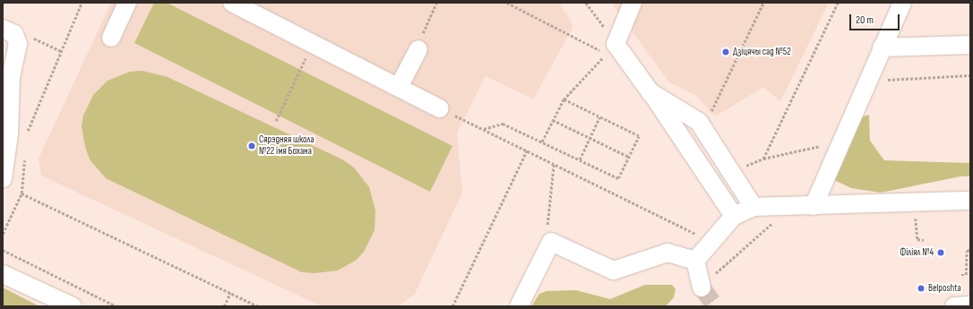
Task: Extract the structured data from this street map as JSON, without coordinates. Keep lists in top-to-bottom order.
{
  "places": [
    "Дзіцячы сад №52",
    "Сярэдняя школа №22 імя Бохана",
    "Філіял №4",
    "Belposhta"
  ],
  "scale_bar": "20 m"
}
